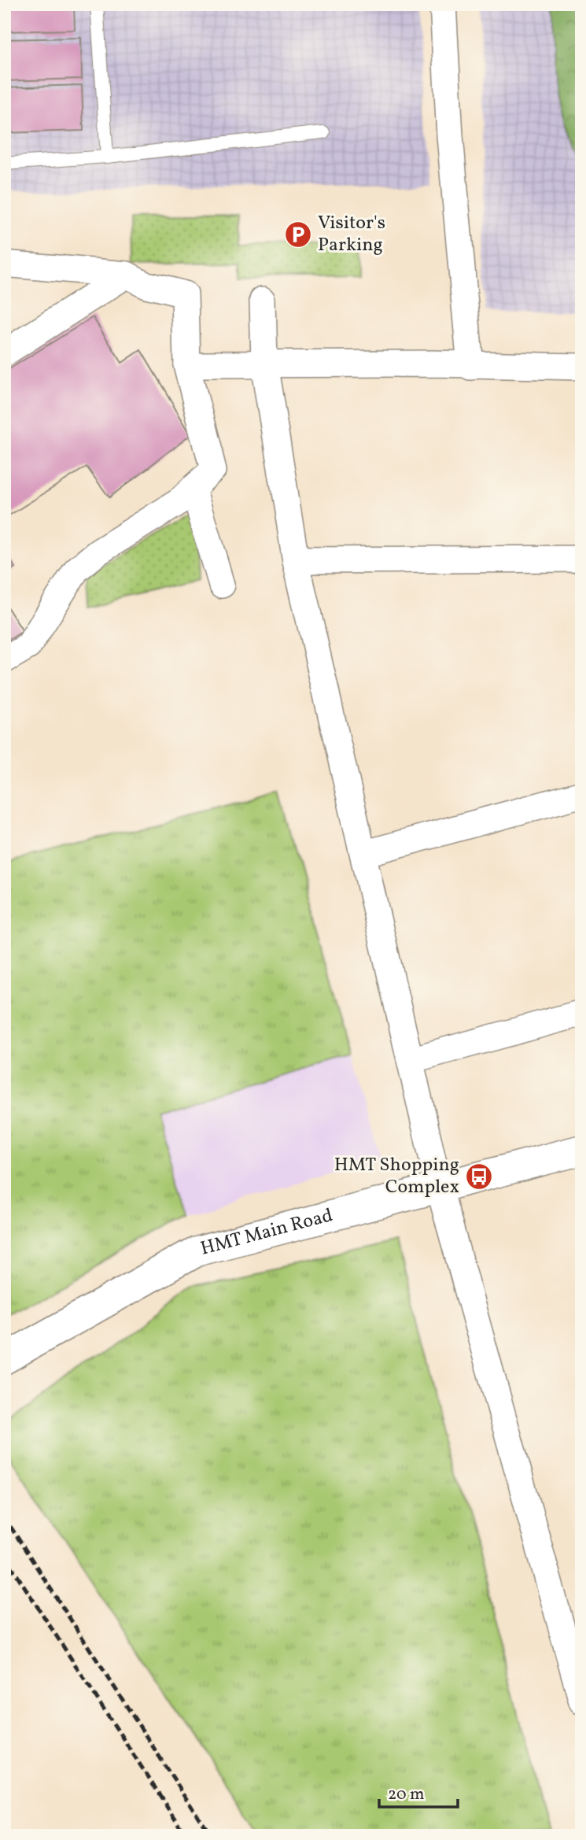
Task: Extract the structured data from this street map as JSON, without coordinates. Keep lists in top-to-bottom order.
{
  "streets": {
    "street": ["HMT Main Road"]
  },
  "places": {
    "parking": ["Visitor's Parking"],
    "bus stop": ["HMT Shopping Complex"]
  },
  "scale_bar": "20 m"
}
